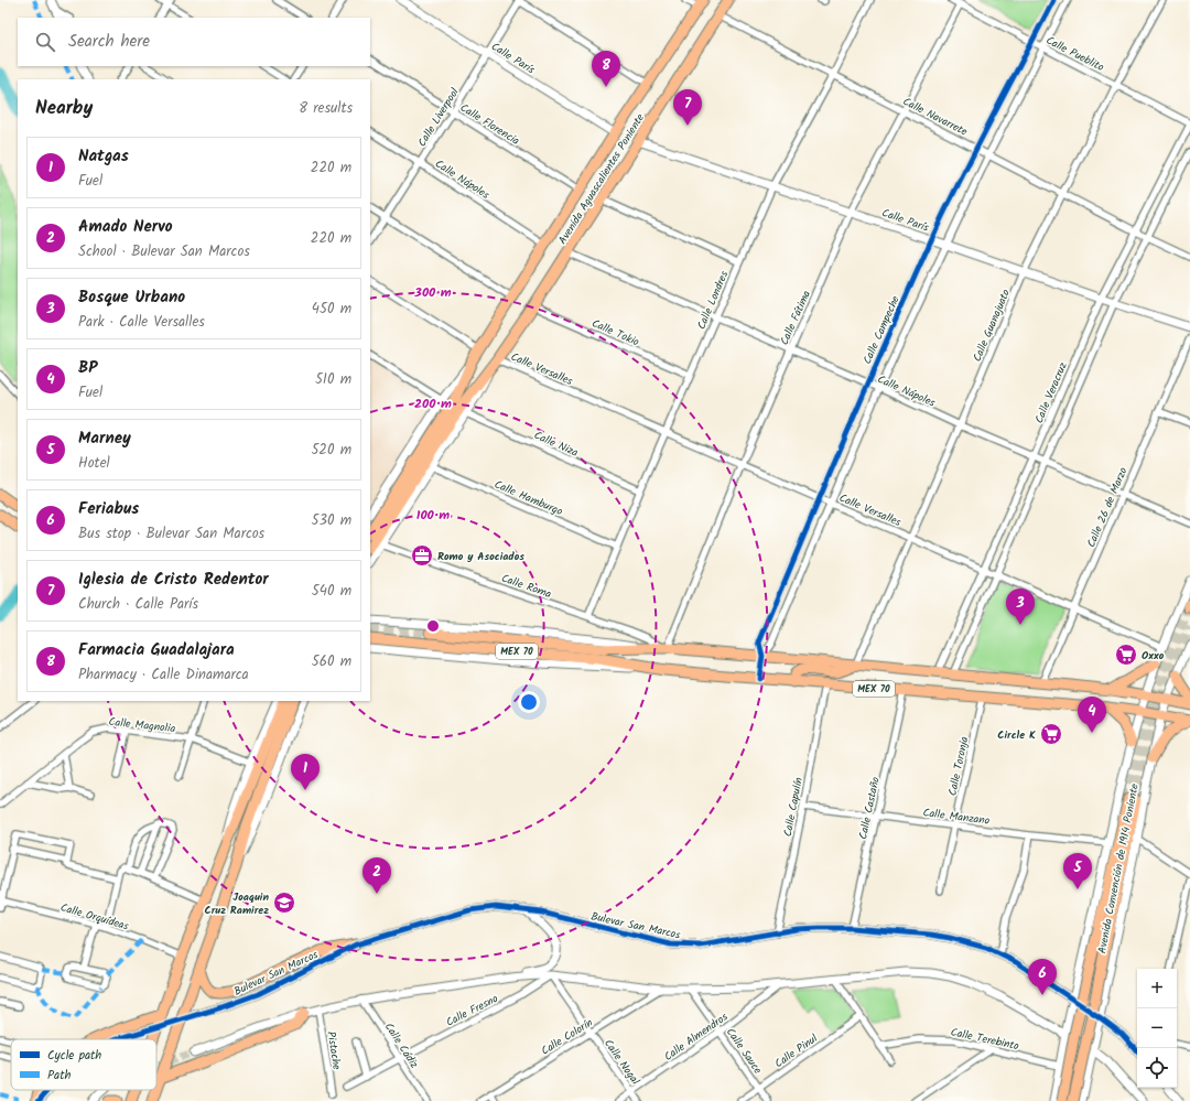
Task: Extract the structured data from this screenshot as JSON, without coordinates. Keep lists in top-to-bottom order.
{
  "streets": {
    "main road": ["Avenida Aguascalientes Poniente", "MEX 70", "Avenida Convención de 1914 Poniente"],
    "street": [
      "Calle Pueblito",
      "Calle París",
      "Calle Navarrete",
      "Calle Liverpool",
      "Calle Florencia",
      "Calle Nápoles",
      "Calle Londres",
      "Calle Fátima",
      "Calle Guanajuato",
      "Calle Campeche",
      "Calle Tokio",
      "Calle Versalles",
      "Calle Veracruz",
      "Calle Niza",
      "Calle Hamburgo",
      "Calle 26 de Marzo",
      "Calle Roma",
      "Calle Magnolia",
      "Calle Toronja",
      "Calle Capulín",
      "Calle Castaño",
      "Calle Manzano",
      "Calle Orquídeas",
      "Bulevar San Marcos",
      "Calle Fresno",
      "Calle Colorín",
      "Calle Almendros",
      "Calle Terebinto",
      "Calle Cádiz",
      "Pistache",
      "Calle Sauce",
      "Calle Pinul",
      "Calle Nogal"
    ]
  },
  "crossings": [
    ["Calle Pueblito", "Calle Fátima"],
    ["Calle Pueblito", "Calle Guanajuato"],
    ["Calle Pueblito", "Calle Campeche"],
    ["Calle Pueblito", "Calle Veracruz"],
    ["Calle París", "Calle Liverpool"],
    ["Calle París", "Avenida Aguascalientes Poniente"],
    ["Calle París", "Calle Londres"],
    ["Calle París", "Calle Fátima"],
    ["Calle París", "Calle Guanajuato"],
    ["Calle París", "Calle Campeche"],
    ["Calle París", "Calle Veracruz"],
    ["Calle Navarrete", "Avenida Aguascalientes Poniente"],
    ["Calle Navarrete", "Calle Londres"],
    ["Calle Navarrete", "Calle Fátima"],
    ["Calle Navarrete", "Calle Guanajuato"],
    ["Calle Navarrete", "Calle Campeche"],
    ["Calle Navarrete", "Calle Veracruz"],
    ["Calle Liverpool", "Calle Florencia"],
    ["Calle Liverpool", "Calle Nápoles"],
    ["Calle Florencia", "Avenida Aguascalientes Poniente"],
    ["Calle Nápoles", "Avenida Aguascalientes Poniente"],
    ["Calle Nápoles", "Calle Londres"],
    ["Calle Nápoles", "Calle Fátima"],
    ["Calle Nápoles", "Calle Guanajuato"],
    ["Calle Nápoles", "Calle Campeche"],
    ["Calle Nápoles", "Calle Veracruz"],
    ["Calle Nápoles", "Calle 26 de Marzo"],
    ["Avenida Aguascalientes Poniente", "Calle Tokio"],
    ["Avenida Aguascalientes Poniente", "Calle Versalles"],
    ["Avenida Aguascalientes Poniente", "Calle Niza"],
    ["Avenida Aguascalientes Poniente", "Calle Hamburgo"],
    ["Avenida Aguascalientes Poniente", "Calle Roma"],
    ["Calle Londres", "Calle Tokio"],
    ["Calle Londres", "Calle Versalles"],
    ["Calle Londres", "Calle Niza"],
    ["Calle Londres", "Calle Hamburgo"],
    ["Calle Londres", "Calle Roma"],
    ["Calle Fátima", "Calle Versalles"],
    ["Calle Fátima", "Calle Roma"],
    ["Calle Fátima", "MEX 70"],
    ["Calle Guanajuato", "Calle Versalles"],
    ["Calle Guanajuato", "MEX 70"],
    ["Calle Campeche", "Calle Versalles"],
    ["Calle Campeche", "MEX 70"],
    ["Calle Versalles", "Calle Veracruz"],
    ["Calle Versalles", "Calle 26 de Marzo"],
    ["Calle Versalles", "Avenida Convención de 1914 Poniente"],
    ["Calle Veracruz", "MEX 70"],
    ["Calle 26 de Marzo", "MEX 70"],
    ["Calle Roma", "MEX 70"],
    ["MEX 70", "Calle Toronja"],
    ["MEX 70", "Calle Capulín"],
    ["MEX 70", "Calle Castaño"],
    ["MEX 70", "Avenida Convención de 1914 Poniente"],
    ["Calle Toronja", "Calle Manzano"],
    ["Calle Capulín", "Calle Manzano"],
    ["Calle Capulín", "Bulevar San Marcos"],
    ["Calle Castaño", "Calle Manzano"],
    ["Calle Castaño", "Bulevar San Marcos"],
    ["Calle Manzano", "Avenida Convención de 1914 Poniente"],
    ["Avenida Convención de 1914 Poniente", "Bulevar San Marcos"],
    ["Avenida Convención de 1914 Poniente", "Calle Terebinto"],
    ["Calle Fresno", "Calle Cádiz"],
    ["Calle Fresno", "Calle Nogal"],
    ["Calle Colorín", "Calle Nogal"],
    ["Calle Almendros", "Calle Sauce"],
    ["Calle Almendros", "Calle Nogal"],
    ["Calle Sauce", "Calle Pinul"]
  ],
  "places": {
    "office": ["Romo y Asociados"],
    "supermarket": ["Oxxo", "Circle K"],
    "school or university": ["Joaquin Cruz Ramirez"]
  },
  "legend": ["Cycle path", "Path"],
  "page": {
    "search": "Search here",
    "pins": [
      "8",
      "7",
      "3",
      "4",
      "1",
      "5",
      "2",
      "6"
    ],
    "heading": ["Nearby", "8 results"],
    "list": [
      {
        "mark": "1",
        "name": "Natgas",
        "note": "Fuel",
        "value": "220 m"
      },
      {
        "mark": "2",
        "name": "Amado Nervo",
        "note": "School · Bulevar San Marcos",
        "value": "220 m"
      },
      {
        "mark": "3",
        "name": "Bosque Urbano",
        "note": "Park · Calle Versalles",
        "value": "450 m"
      },
      {
        "mark": "4",
        "name": "BP",
        "note": "Fuel",
        "value": "510 m"
      },
      {
        "mark": "5",
        "name": "Marney",
        "note": "Hotel",
        "value": "520 m"
      },
      {
        "mark": "6",
        "name": "Feriabus",
        "note": "Bus stop · Bulevar San Marcos",
        "value": "530 m"
      },
      {
        "mark": "7",
        "name": "Iglesia de Cristo Redentor",
        "note": "Church · Calle París",
        "value": "540 m"
      },
      {
        "mark": "8",
        "name": "Farmacia Guadalajara",
        "note": "Pharmacy · Calle Dinamarca",
        "value": "560 m"
      }
    ],
    "map_buttons": ["+", "−"]
  },
  "rings": ["300 m", "200 m", "100 m"]
}
